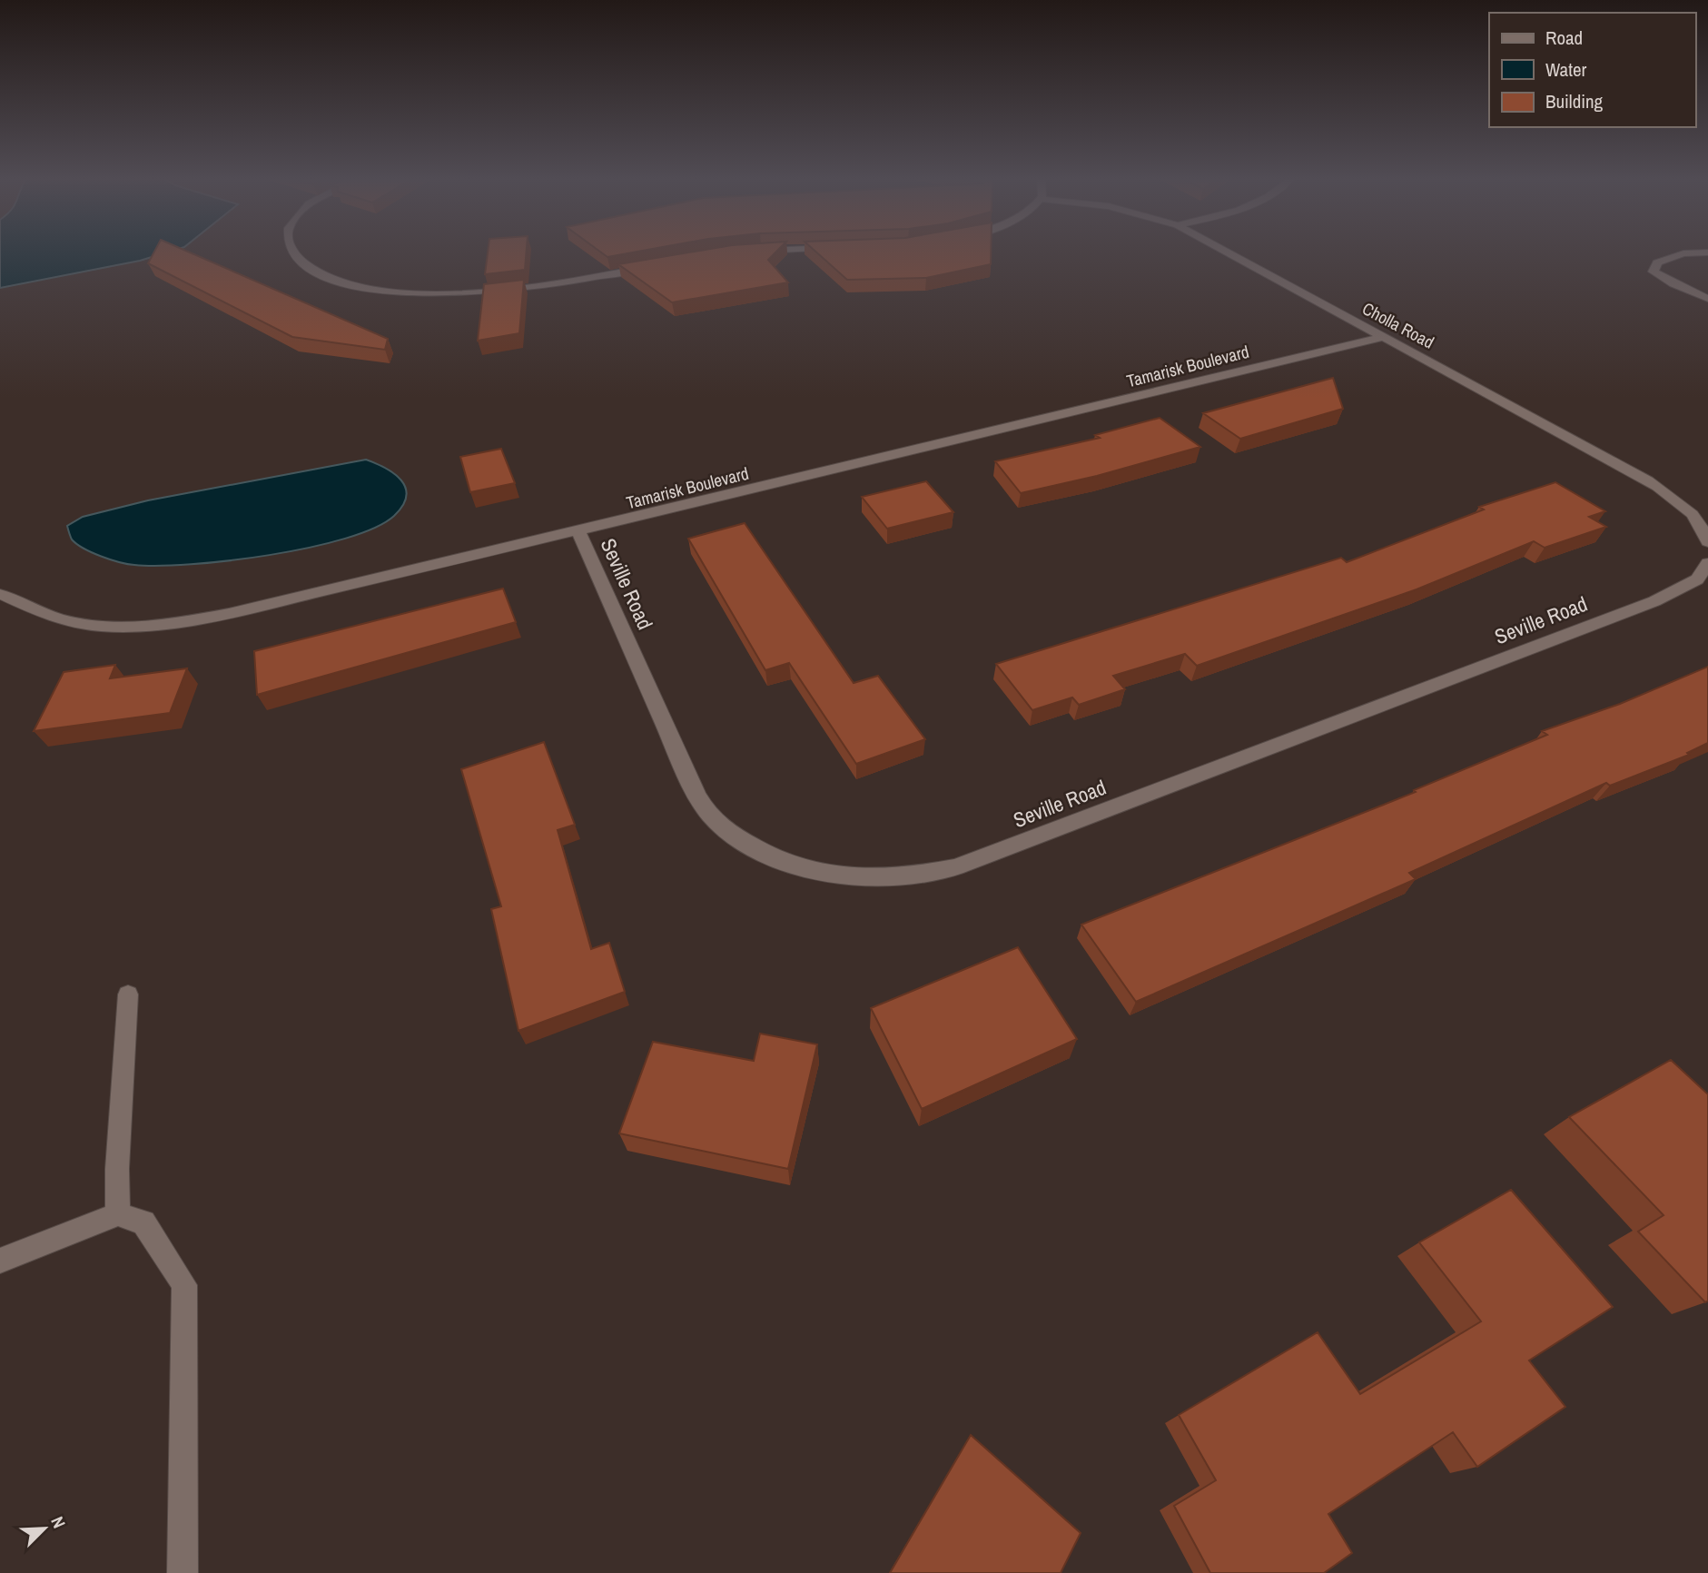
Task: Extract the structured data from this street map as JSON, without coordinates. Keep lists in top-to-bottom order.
{
  "streets": {
    "street": ["Cholla Road", "Tamarisk Boulevard", "Seville Road"]
  },
  "crossings": [
    ["Cholla Road", "Tamarisk Boulevard"],
    ["Tamarisk Boulevard", "Seville Road"]
  ],
  "legend": ["Road", "Water", "Building"],
  "north": "top right"
}
